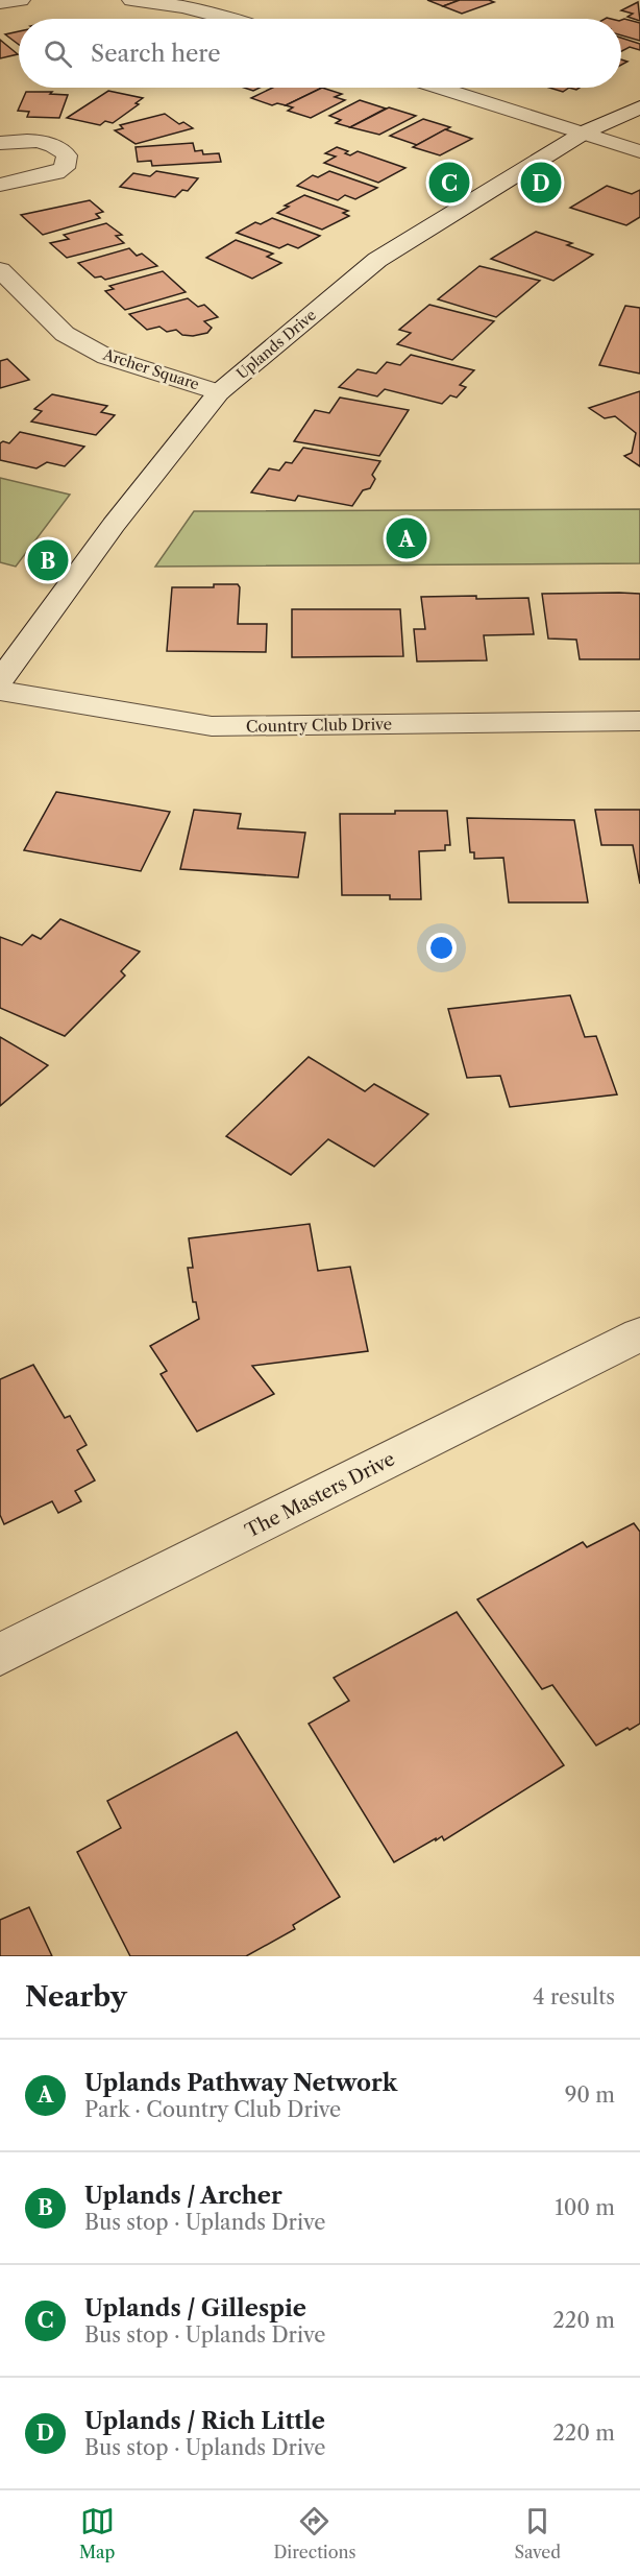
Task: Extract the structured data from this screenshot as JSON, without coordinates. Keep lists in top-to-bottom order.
{
  "streets": {
    "street": [
      "Uplands Drive",
      "Archer Square",
      "Country Club Drive",
      "The Masters Drive"
    ]
  },
  "crossings": [
    ["Uplands Drive", "Archer Square"]
  ],
  "page": {
    "search": "Search here",
    "pins": [
      "C",
      "D",
      "A",
      "B"
    ],
    "heading": ["Nearby", "4 results"],
    "list": [
      {
        "mark": "A",
        "name": "Uplands Pathway Network",
        "note": "Park · Country Club Drive",
        "value": "90 m"
      },
      {
        "mark": "B",
        "name": "Uplands / Archer",
        "note": "Bus stop · Uplands Drive",
        "value": "100 m"
      },
      {
        "mark": "C",
        "name": "Uplands / Gillespie",
        "note": "Bus stop · Uplands Drive",
        "value": "220 m"
      },
      {
        "mark": "D",
        "name": "Uplands / Rich Little",
        "note": "Bus stop · Uplands Drive",
        "value": "220 m"
      }
    ],
    "nav": ["Map", "Directions", "Saved"]
  }
}
